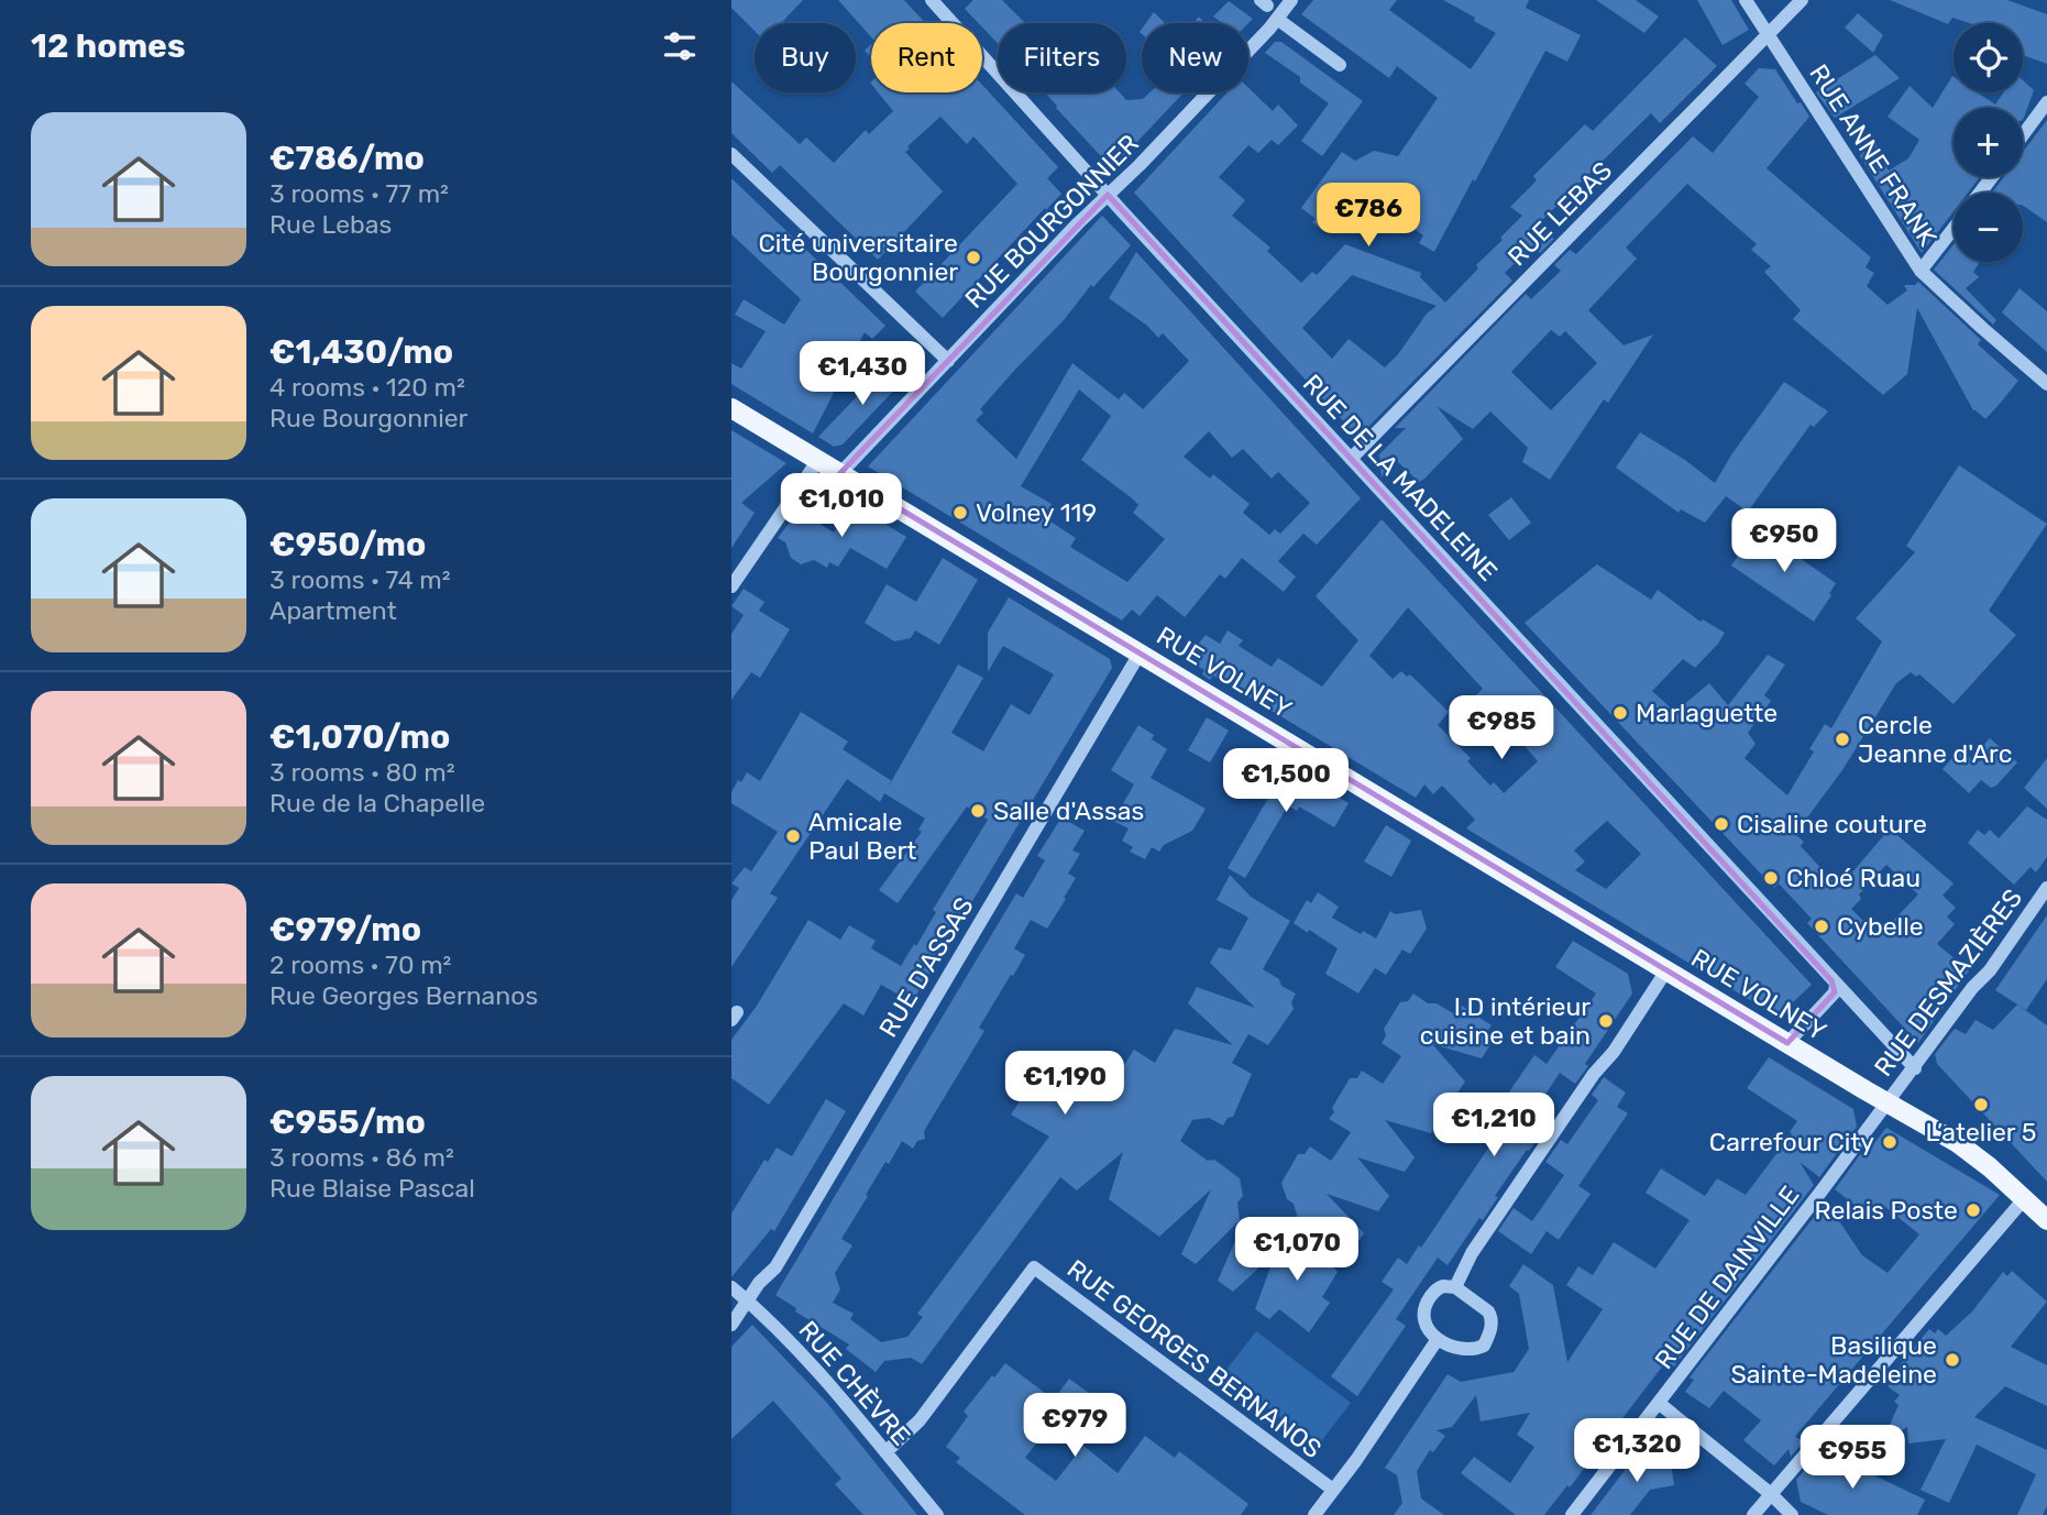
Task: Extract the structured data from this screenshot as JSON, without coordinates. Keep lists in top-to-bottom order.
{
  "streets": {
    "main road": ["RUE VOLNEY"],
    "street": [
      "RUE ANNE FRANK",
      "RUE LEBAS",
      "RUE BOURGONNIER",
      "RUE DE LA MADELEINE",
      "RUE D'ASSAS",
      "RUE DESMAZIÈRES",
      "RUE DE DAINVILLE",
      "RUE GEORGES BERNANOS",
      "RUE CHÈVRE"
    ]
  },
  "crossings": [
    ["RUE ANNE FRANK", "RUE LEBAS"],
    ["RUE LEBAS", "RUE DE LA MADELEINE"],
    ["RUE BOURGONNIER", "RUE DE LA MADELEINE"],
    ["RUE BOURGONNIER", "RUE VOLNEY"],
    ["RUE DE LA MADELEINE", "RUE DESMAZIÈRES"],
    ["RUE VOLNEY", "RUE D'ASSAS"],
    ["RUE VOLNEY", "RUE DESMAZIÈRES"],
    ["RUE VOLNEY", "RUE DE DAINVILLE"],
    ["RUE D'ASSAS", "RUE CHÈVRE"],
    ["RUE DESMAZIÈRES", "RUE DE DAINVILLE"],
    ["RUE GEORGES BERNANOS", "RUE CHÈVRE"]
  ],
  "places": [
    "Cité universitaire Bourgonnier",
    "Volney 119",
    "Marlaguette",
    "Cercle Jeanne d'Arc",
    "Salle d'Assas",
    "Cisaline couture",
    "Amicale Paul Bert",
    "Chloé Ruau",
    "Cybelle",
    "I.D intérieur cuisine et bain",
    "L’atelier 5",
    "Carrefour City",
    "Relais Poste",
    "Basilique Sainte-Madeleine"
  ],
  "page": {
    "heading": "12 homes",
    "map_buttons": ["+", "−"],
    "chip": [
      "Buy",
      "Rent",
      "Filters",
      "New"
    ],
    "list": [
      {
        "name": "€786/mo",
        "note": "3 rooms · 77 m² · Rue Lebas"
      },
      {
        "name": "€1,430/mo",
        "note": "4 rooms · 120 m² · Rue Bourgonnier"
      },
      {
        "name": "€950/mo",
        "note": "3 rooms · 74 m² · Apartment"
      },
      {
        "name": "€1,070/mo",
        "note": "3 rooms · 80 m² · Rue de la Chapelle"
      },
      {
        "name": "€979/mo",
        "note": "2 rooms · 70 m² · Rue Georges Bernanos"
      },
      {
        "name": "€955/mo",
        "note": "3 rooms · 86 m² · Rue Blaise Pascal"
      }
    ],
    "price": [
      "€786",
      "€1,430",
      "€1,010",
      "€950",
      "€985",
      "€1,500",
      "€1,190",
      "€1,210",
      "€1,070",
      "€979",
      "€1,320",
      "€955"
    ]
  }
}
